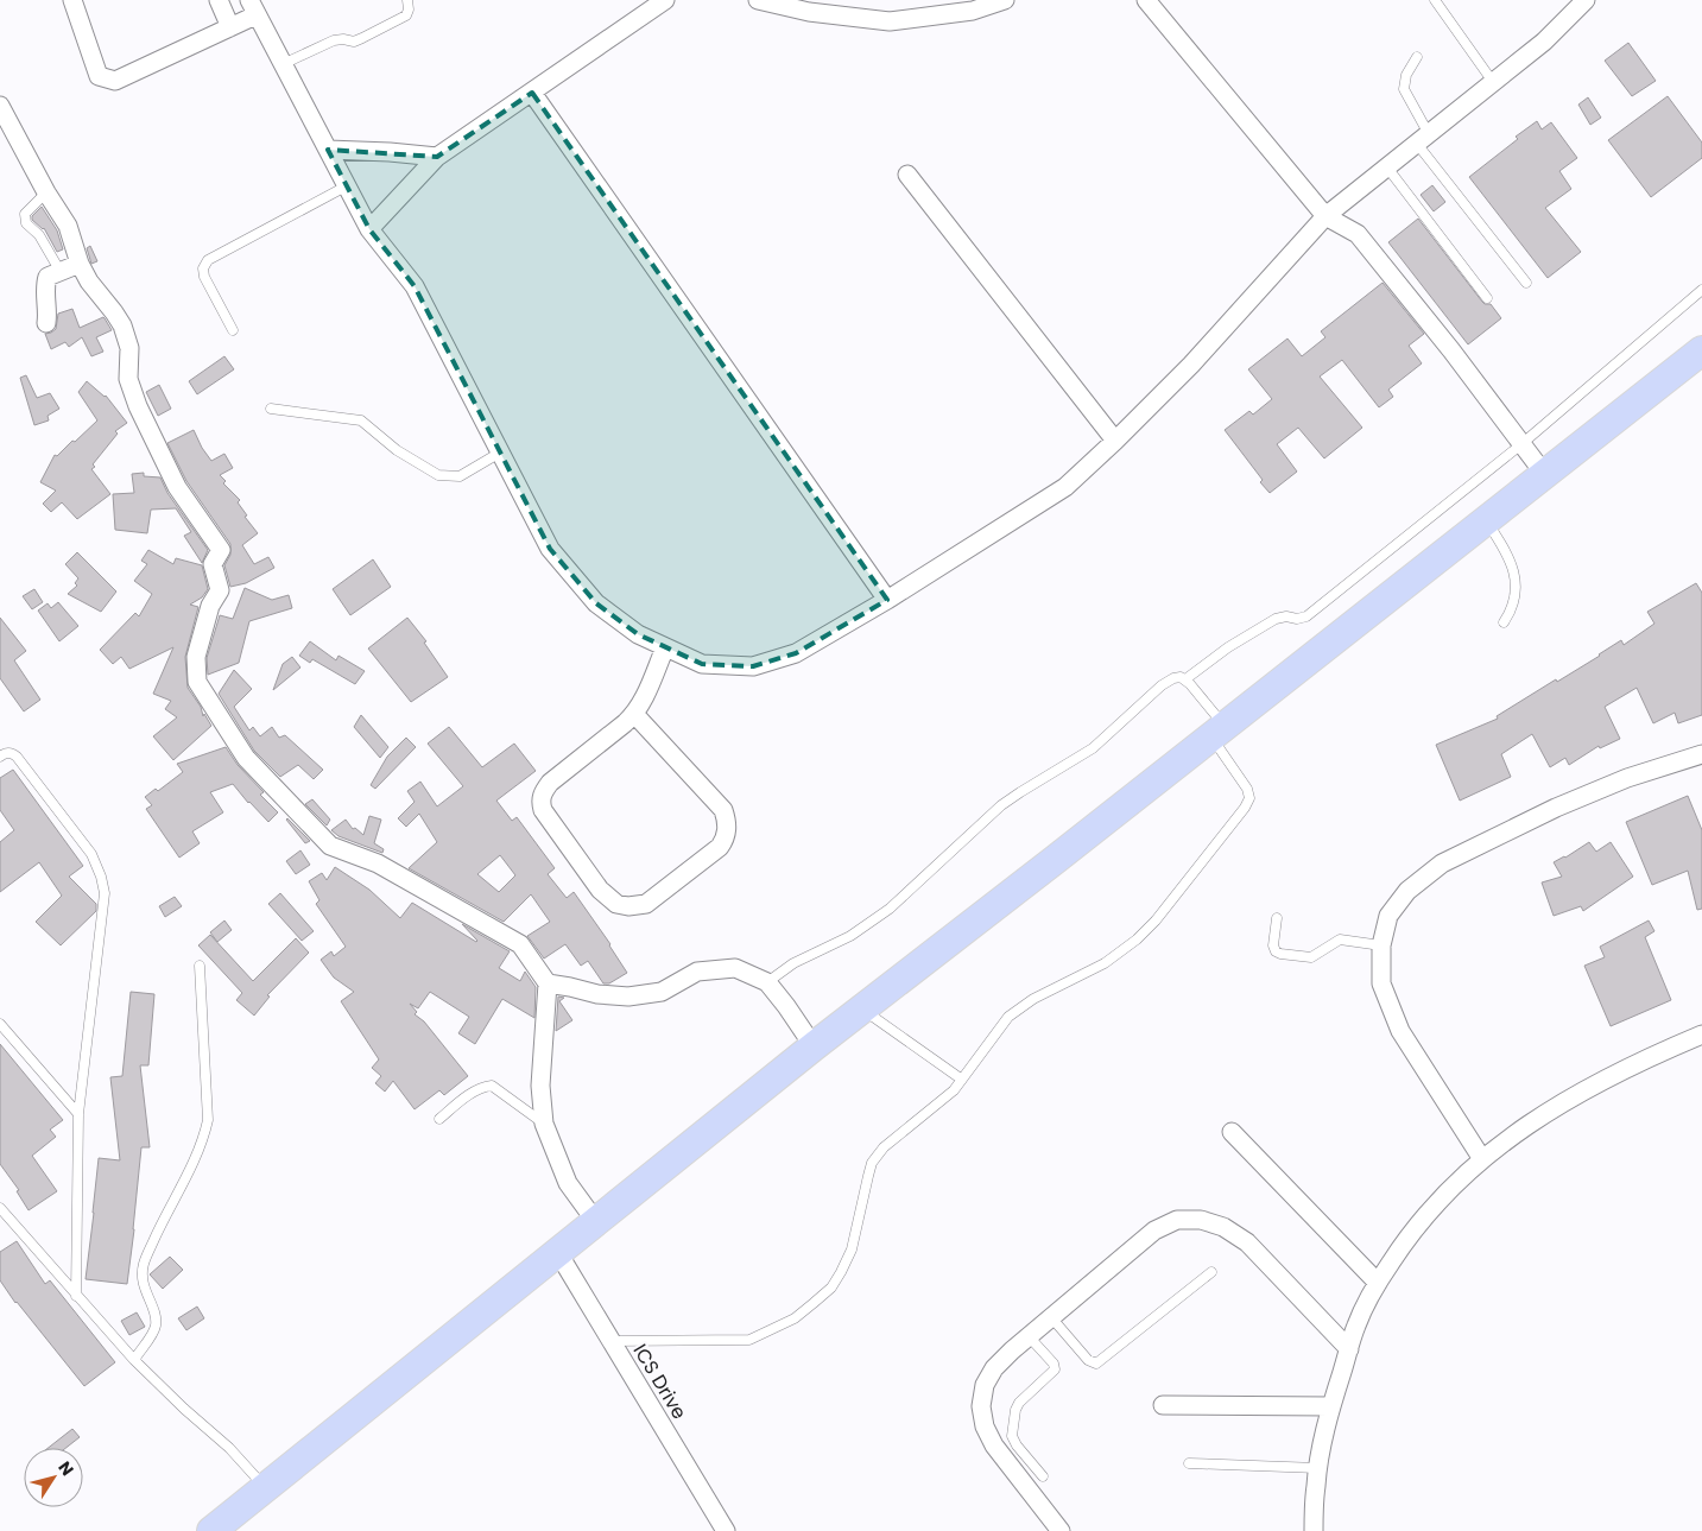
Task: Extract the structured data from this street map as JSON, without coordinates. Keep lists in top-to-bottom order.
{
  "streets": {
    "street": ["ICS Drive"]
  },
  "north": "top right"
}
